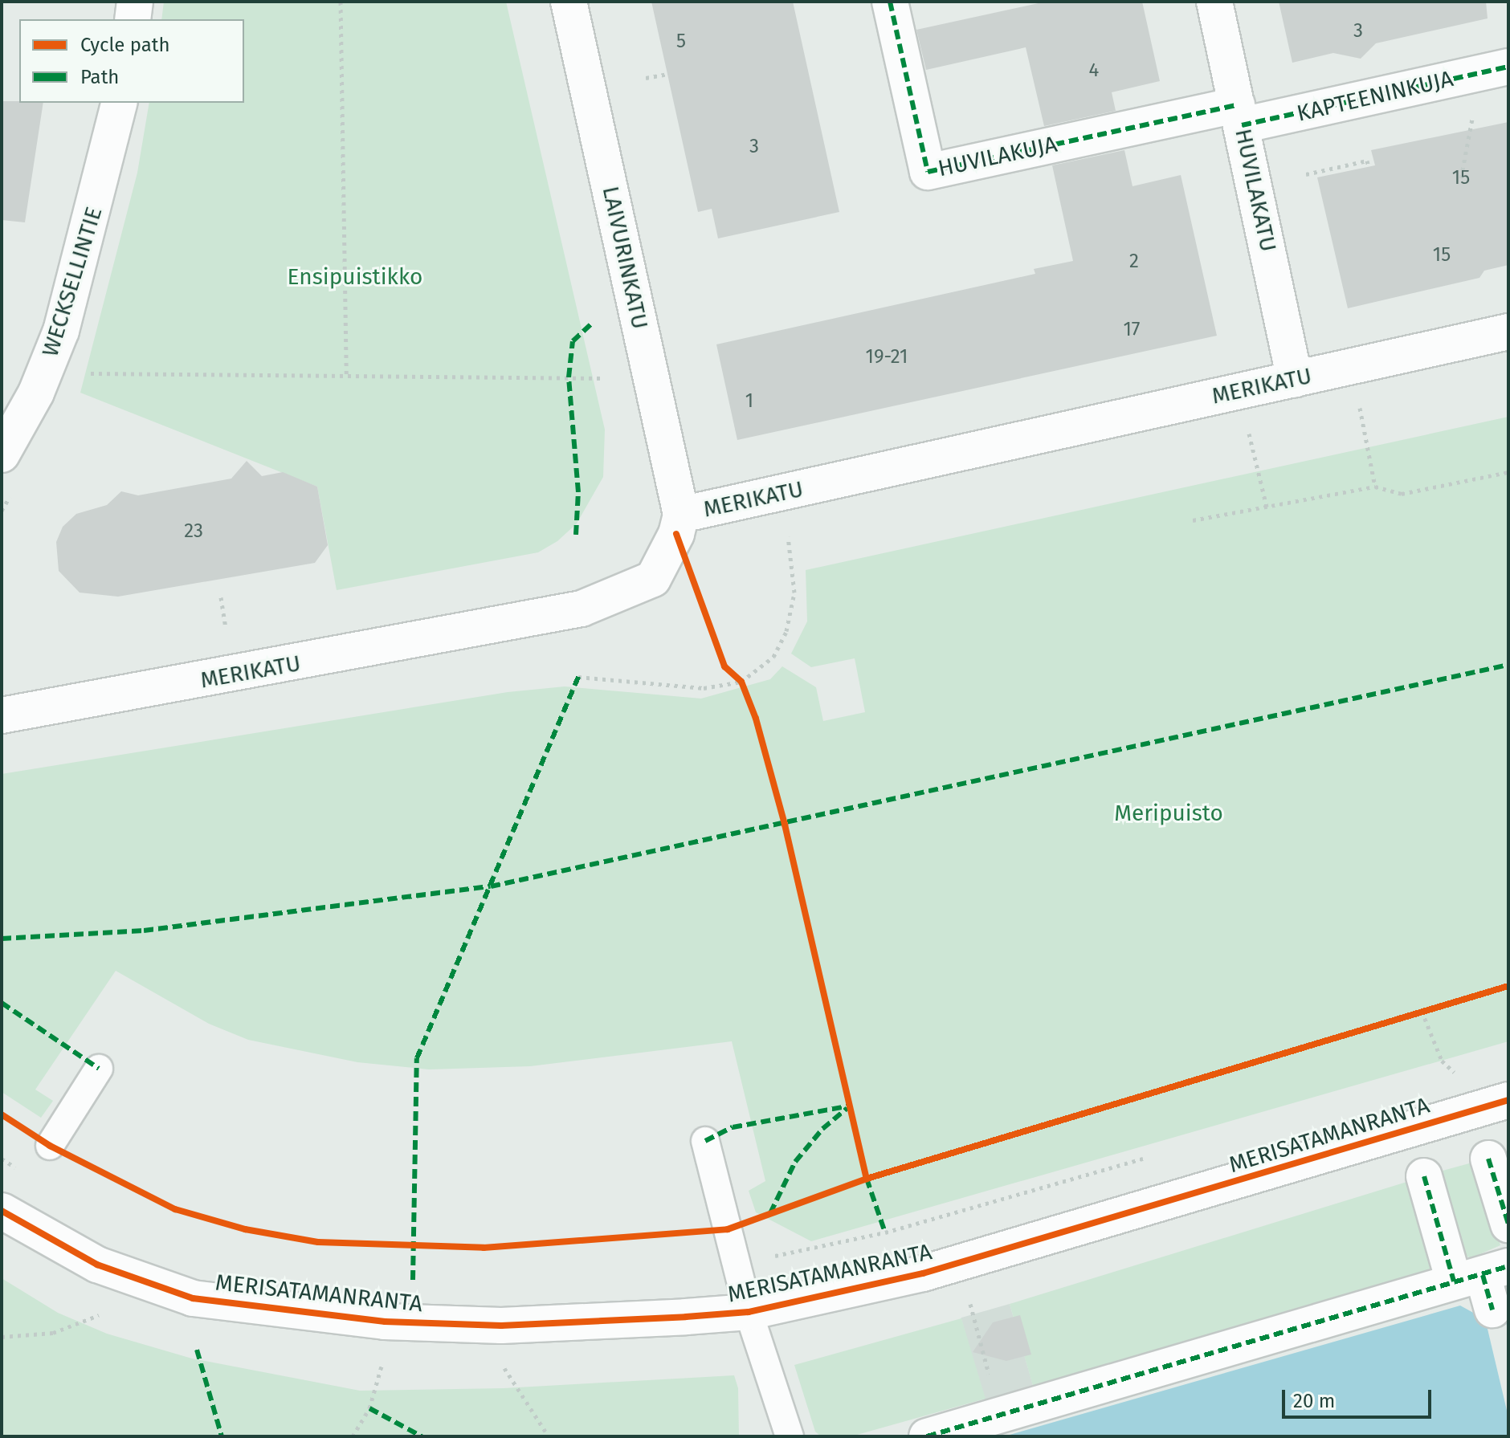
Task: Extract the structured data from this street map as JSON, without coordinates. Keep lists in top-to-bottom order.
{
  "streets": {
    "street": [
      "KAPTEENINKUJA",
      "HUVILAKUJA",
      "HUVILAKATU",
      "LAIVURINKATU",
      "WECKSELLINTIE",
      "MERIKATU",
      "MERISATAMANRANTA"
    ]
  },
  "crossings": [
    ["KAPTEENINKUJA", "HUVILAKUJA"],
    ["KAPTEENINKUJA", "HUVILAKATU"],
    ["HUVILAKUJA", "HUVILAKATU"],
    ["HUVILAKATU", "MERIKATU"],
    ["LAIVURINKATU", "MERIKATU"]
  ],
  "parks": ["Ensipuistikko", "Meripuisto"],
  "house_numbers": [
    "3",
    "5",
    "4",
    "3",
    "15",
    "15",
    "2",
    "17",
    "19-21",
    "1",
    "23"
  ],
  "legend": ["Cycle path", "Path"],
  "scale_bar": "20 m"
}
